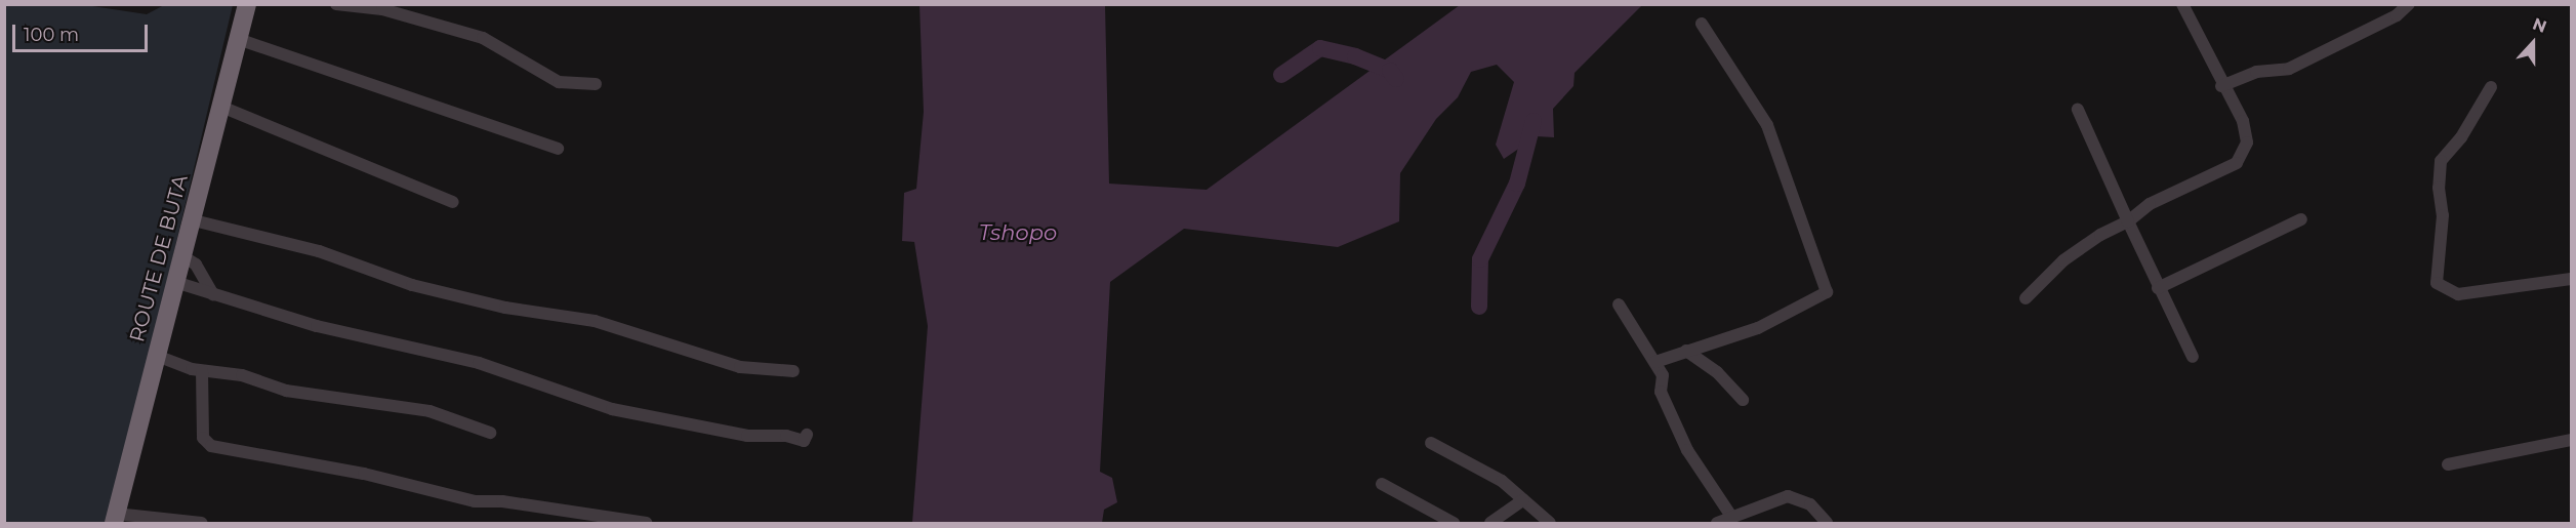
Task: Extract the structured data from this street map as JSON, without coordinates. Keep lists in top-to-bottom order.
{
  "streets": {
    "highway": ["ROUTE DE BUTA"]
  },
  "water": ["Tshopo"],
  "scale_bar": "100 m",
  "north": "top"
}
